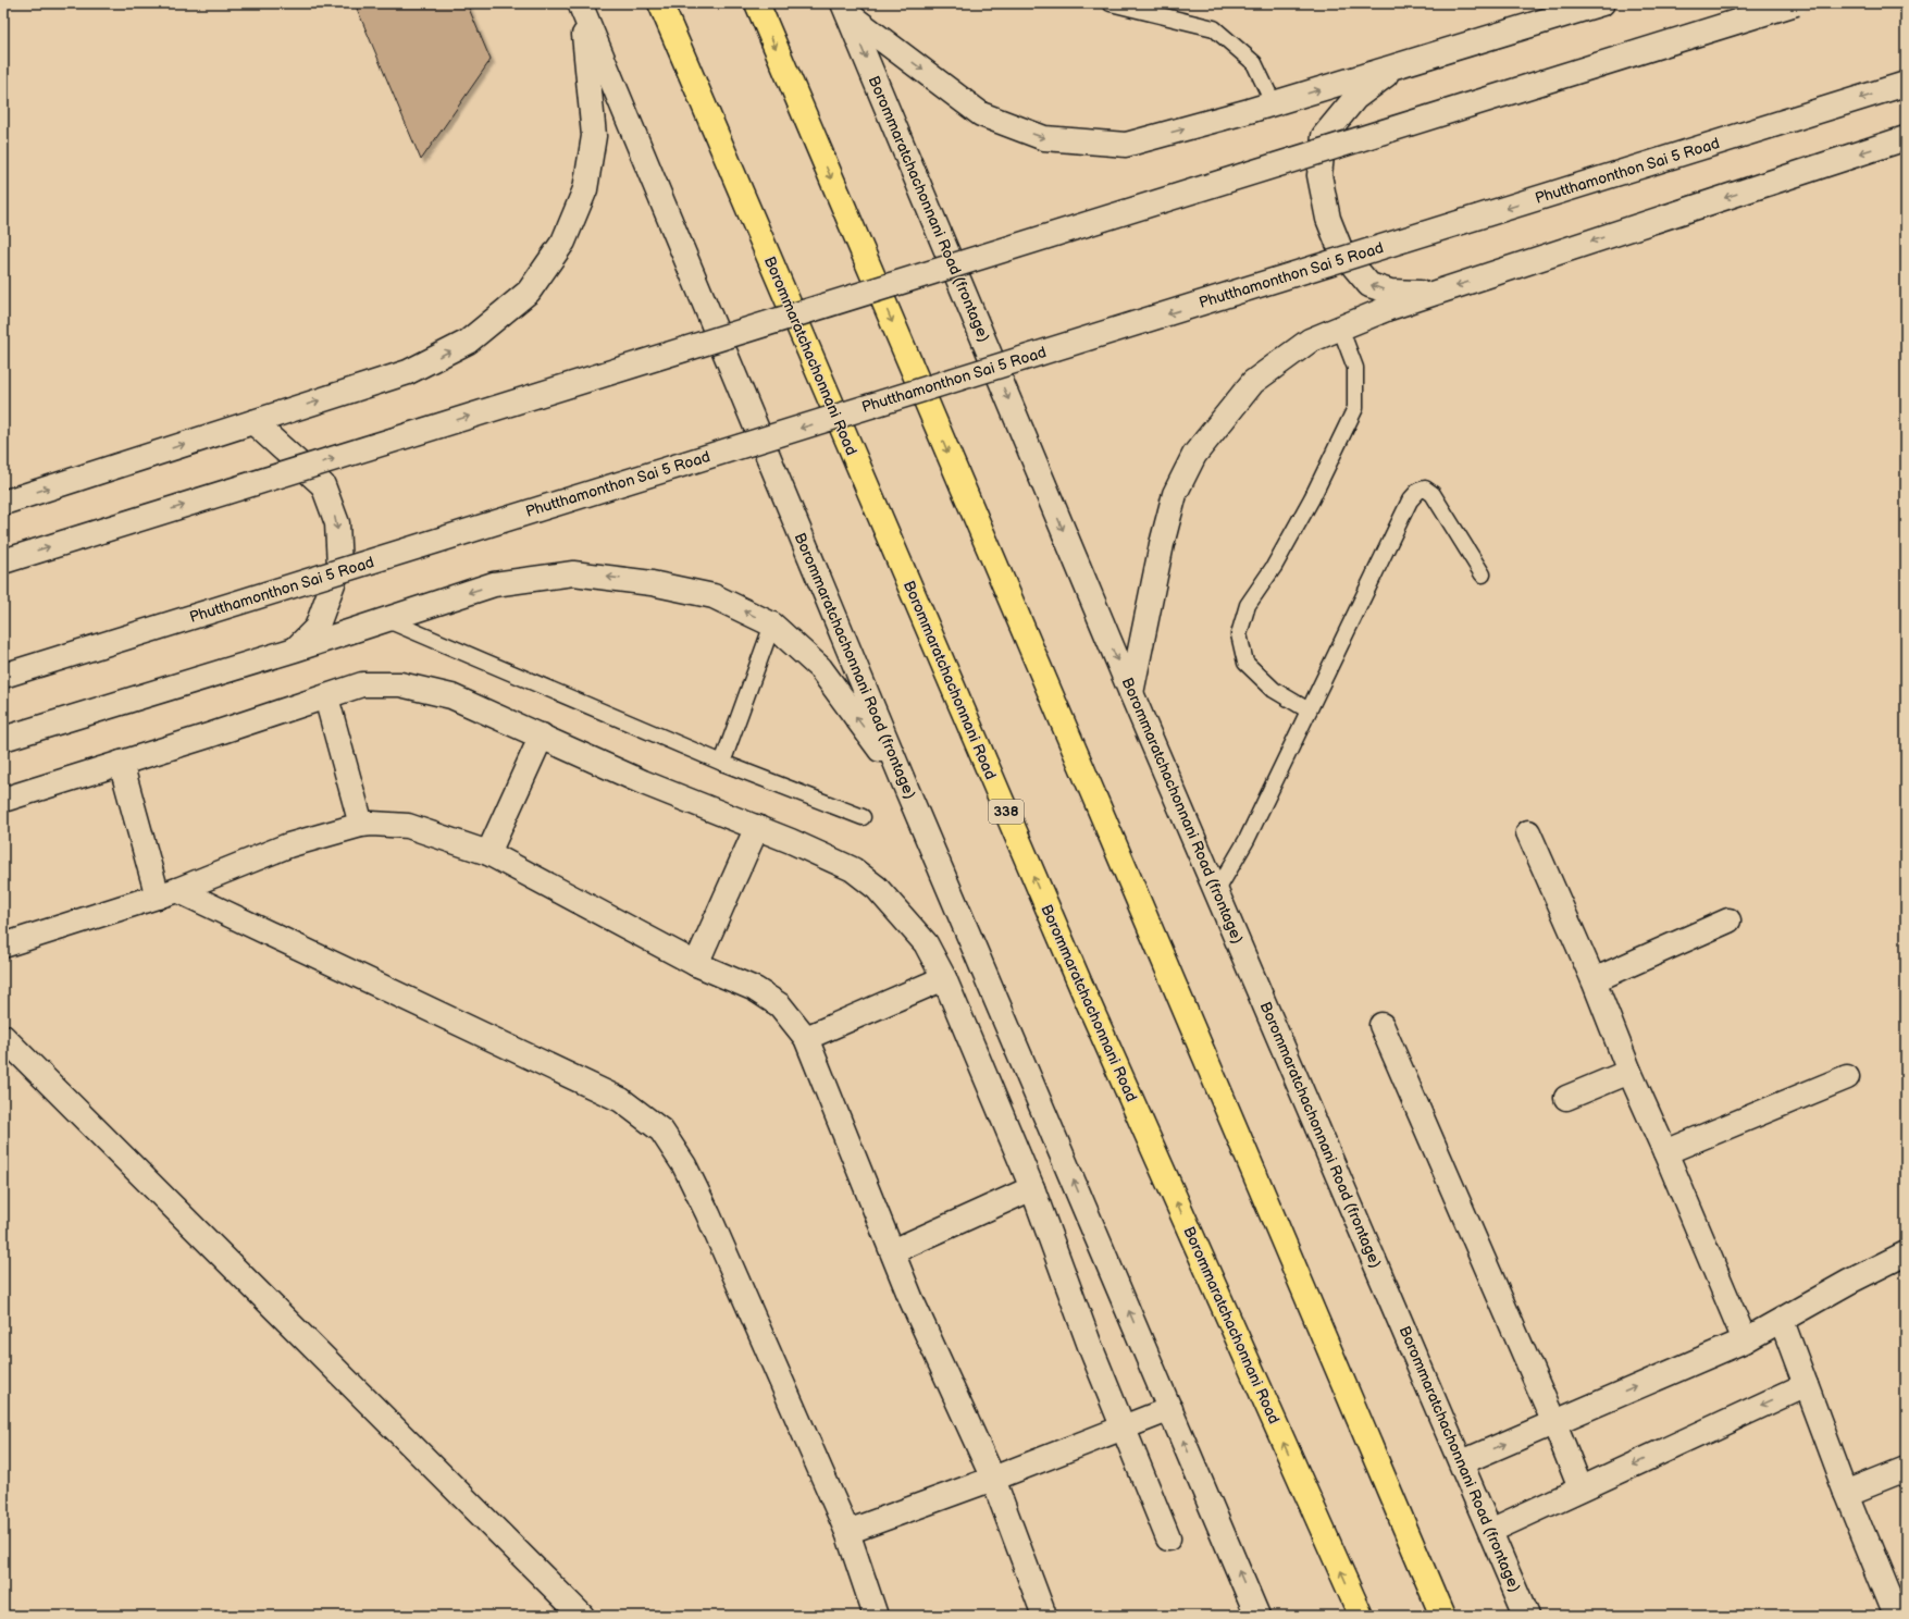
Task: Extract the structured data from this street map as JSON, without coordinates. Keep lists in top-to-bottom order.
{
  "streets": {
    "highway": ["Borommaratchachonnani Road", "338"],
    "main road": ["Phutthamonthon Sai 5 Road", "Borommaratchachonnani Road (frontage)"]
  }
}
